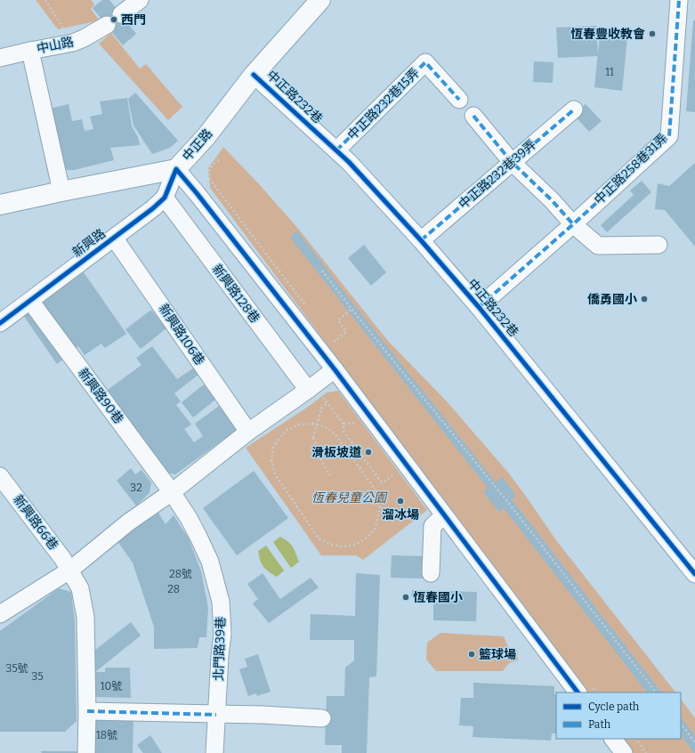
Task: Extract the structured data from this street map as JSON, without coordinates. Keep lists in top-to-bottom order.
{
  "streets": {
    "main road": ["中正路"],
    "street": [
      "中山路",
      "中正路232巷",
      "中正路232巷15弄",
      "中正路258巷31弄",
      "中正路232巷39弄",
      "新興路",
      "新興路128巷",
      "新興路106巷",
      "新興路90巷",
      "新興路66巷",
      "北門路39巷"
    ]
  },
  "crossings": [
    ["中正路232巷", "中正路232巷15弄"],
    ["中正路232巷", "中正路"],
    ["中正路232巷", "中正路258巷31弄"],
    ["中正路232巷", "中正路232巷39弄"],
    ["中正路", "新興路"],
    ["新興路", "新興路128巷"],
    ["新興路", "新興路106巷"],
    ["新興路", "新興路90巷"],
    ["新興路90巷", "北門路39巷"]
  ],
  "parks": ["恆春兒童公園"],
  "places": [
    "西門",
    "恆春豐收教會",
    "僑勇國小",
    "滑板坡道",
    "溜冰場",
    "恆春國小",
    "籃球場"
  ],
  "house_numbers": [
    "11",
    "32",
    "28號",
    "28",
    "35號",
    "35",
    "10號",
    "18號"
  ],
  "legend": ["Cycle path", "Path"]
}
